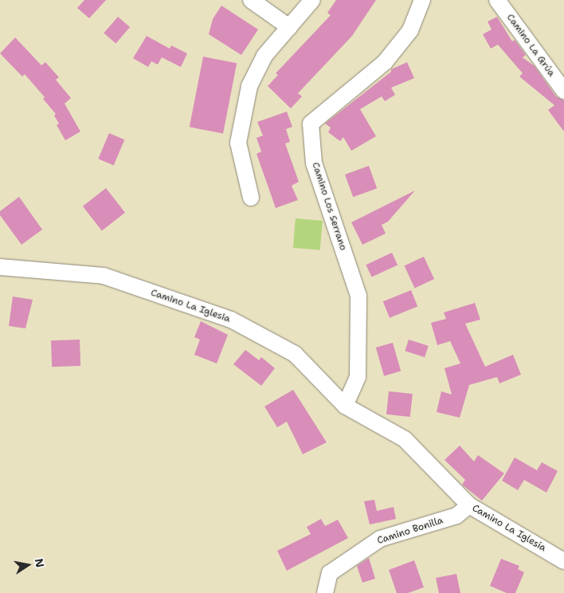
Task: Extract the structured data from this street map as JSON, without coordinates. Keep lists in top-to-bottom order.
{
  "streets": {
    "street": [
      "Camino La Grúa",
      "Camino Los Serrano",
      "Camino La Iglesia",
      "Camino Bonilla"
    ]
  },
  "crossings": [
    ["Camino Los Serrano", "Camino La Iglesia"],
    ["Camino La Iglesia", "Camino Bonilla"]
  ],
  "north": "right"
}
